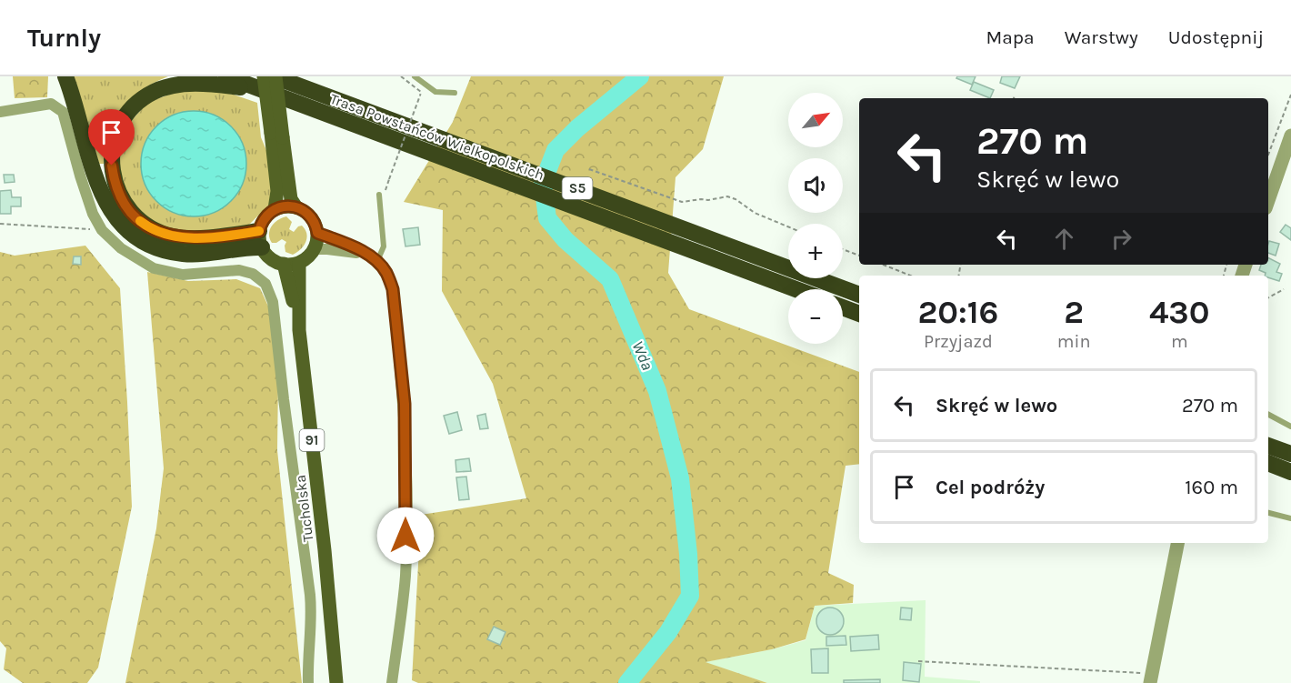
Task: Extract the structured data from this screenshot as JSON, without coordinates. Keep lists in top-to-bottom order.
{
  "streets": {
    "highway": ["Trasa Powstańców Wielkopolskich", "S5"],
    "main road": ["91", "Tucholska"]
  },
  "water": ["Wda"],
  "north": "top right",
  "page": {
    "header": "Turnly",
    "nav": ["Mapa", "Warstwy", "Udostępnij"],
    "map_buttons": ["+", "−"],
    "turn": ["270 m", "Skręć w lewo"],
    "eta": [
      "20:16",
      "Przyjazd",
      "2",
      "min",
      "430",
      "m"
    ],
    "list": [
      {
        "name": "Skręć w lewo",
        "value": "270 m"
      },
      {
        "name": "Cel podróży",
        "value": "160 m"
      }
    ]
  }
}
